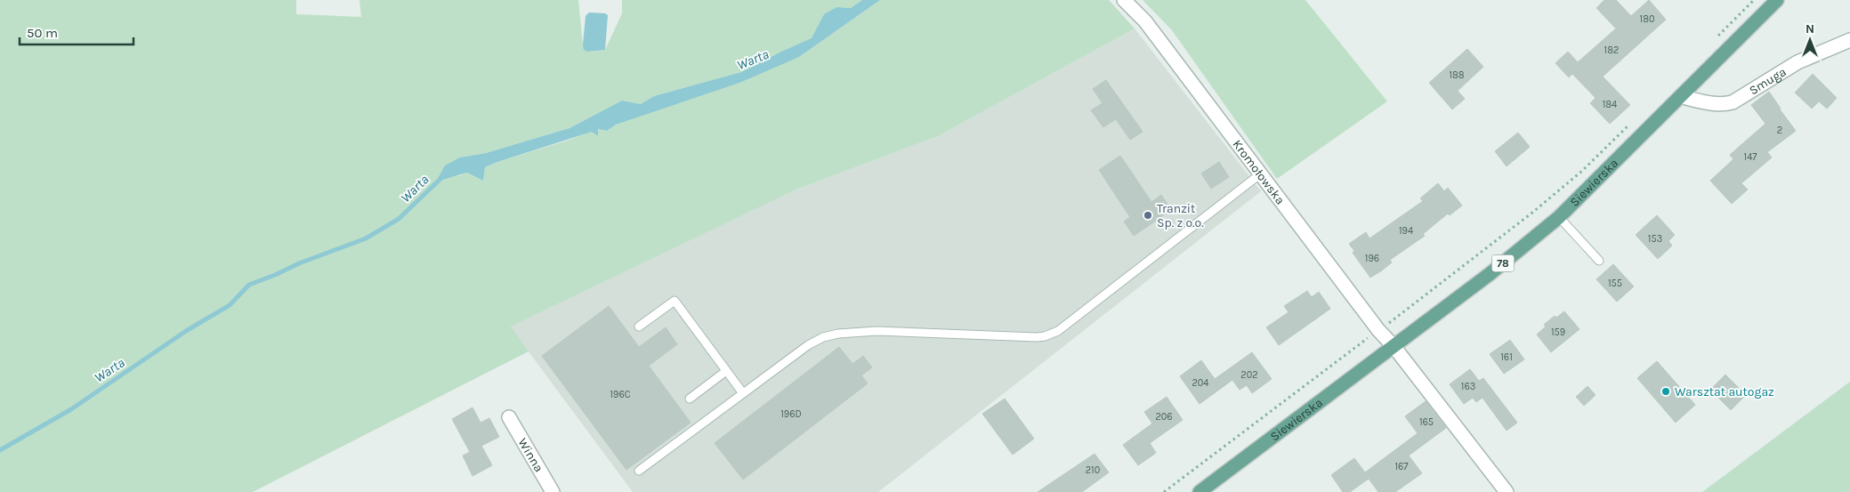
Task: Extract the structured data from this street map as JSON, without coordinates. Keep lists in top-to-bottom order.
{
  "streets": {
    "main road": ["Siewierska", "78"],
    "street": ["Smuga", "Kromołowska", "Winna"]
  },
  "crossings": [
    ["Smuga", "Siewierska"],
    ["Kromołowska", "Siewierska"]
  ],
  "water": ["Warta"],
  "places": ["Tranzit Sp. z o.o.", "Warsztat autogaz"],
  "house_numbers": [
    "180",
    "182",
    "188",
    "184",
    "2",
    "147",
    "194",
    "153",
    "196",
    "155",
    "159",
    "161",
    "202",
    "204",
    "163",
    "196C",
    "196D",
    "206",
    "165",
    "167",
    "210"
  ],
  "scale_bar": "50 m",
  "north": "top"
}
